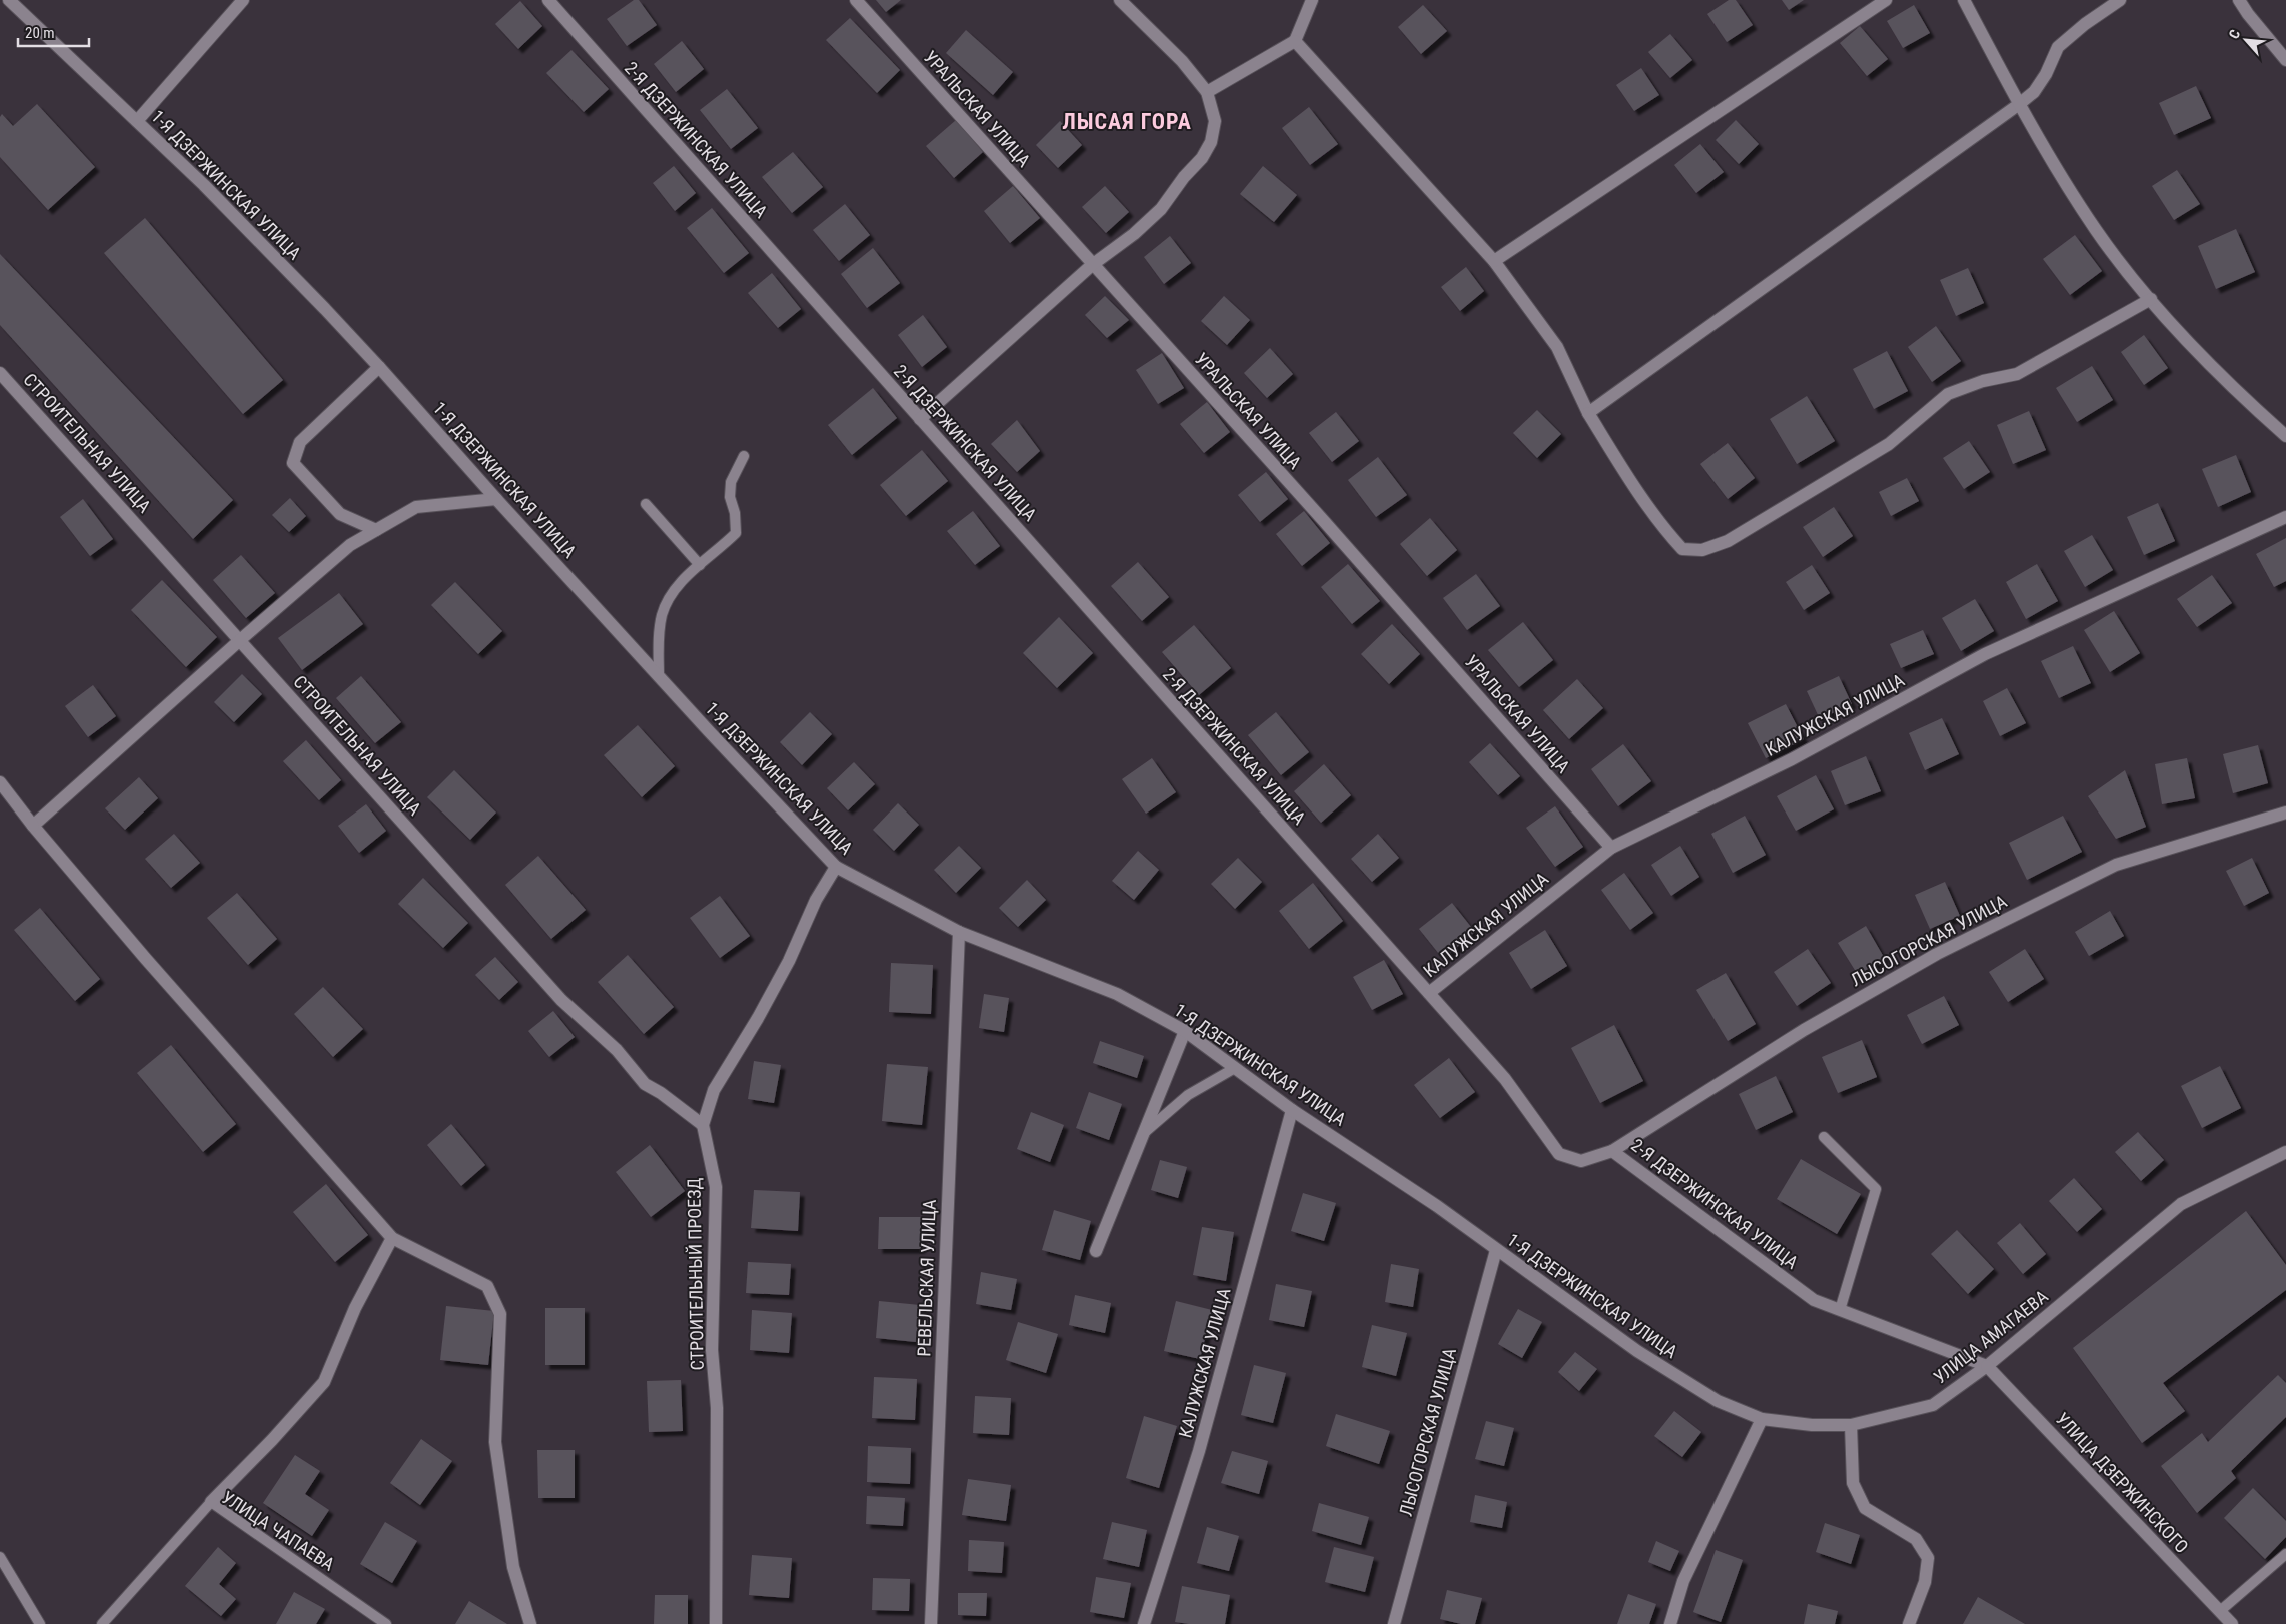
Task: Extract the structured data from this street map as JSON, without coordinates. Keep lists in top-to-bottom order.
{
  "streets": {
    "street": [
      "УРАЛЬСКАЯ УЛИЦА",
      "2-Я ДЗЕРЖИНСКАЯ УЛИЦА",
      "1-Я ДЗЕРЖИНСКАЯ УЛИЦА",
      "СТРОИТЕЛЬНАЯ УЛИЦА",
      "КАЛУЖСКАЯ УЛИЦА",
      "ЛЫСОГОРСКАЯ УЛИЦА",
      "СТРОИТЕЛЬНЫЙ ПРОЕЗД",
      "РЕВЕЛЬСКАЯ УЛИЦА",
      "УЛИЦА АМАГАЕВА",
      "УЛИЦА ДЗЕРЖИНСКОГО"
    ],
    "lane": ["УЛИЦА ЧАПАЕВА"]
  },
  "crossings": [
    ["УРАЛЬСКАЯ УЛИЦА", "КАЛУЖСКАЯ УЛИЦА"],
    ["2-Я ДЗЕРЖИНСКАЯ УЛИЦА", "КАЛУЖСКАЯ УЛИЦА"],
    ["2-Я ДЗЕРЖИНСКАЯ УЛИЦА", "ЛЫСОГОРСКАЯ УЛИЦА"],
    ["2-Я ДЗЕРЖИНСКАЯ УЛИЦА", "УЛИЦА АМАГАЕВА"],
    ["2-Я ДЗЕРЖИНСКАЯ УЛИЦА", "УЛИЦА ДЗЕРЖИНСКОГО"],
    ["1-Я ДЗЕРЖИНСКАЯ УЛИЦА", "КАЛУЖСКАЯ УЛИЦА"],
    ["1-Я ДЗЕРЖИНСКАЯ УЛИЦА", "ЛЫСОГОРСКАЯ УЛИЦА"],
    ["1-Я ДЗЕРЖИНСКАЯ УЛИЦА", "СТРОИТЕЛЬНЫЙ ПРОЕЗД"],
    ["1-Я ДЗЕРЖИНСКАЯ УЛИЦА", "РЕВЕЛЬСКАЯ УЛИЦА"],
    ["1-Я ДЗЕРЖИНСКАЯ УЛИЦА", "УЛИЦА АМАГАЕВА"],
    ["СТРОИТЕЛЬНАЯ УЛИЦА", "СТРОИТЕЛЬНЫЙ ПРОЕЗД"],
    ["УЛИЦА АМАГАЕВА", "УЛИЦА ДЗЕРЖИНСКОГО"]
  ],
  "districts": ["ЛЫСАЯ ГОРА"],
  "scale_bar": "20 m",
  "north": "top left"
}
